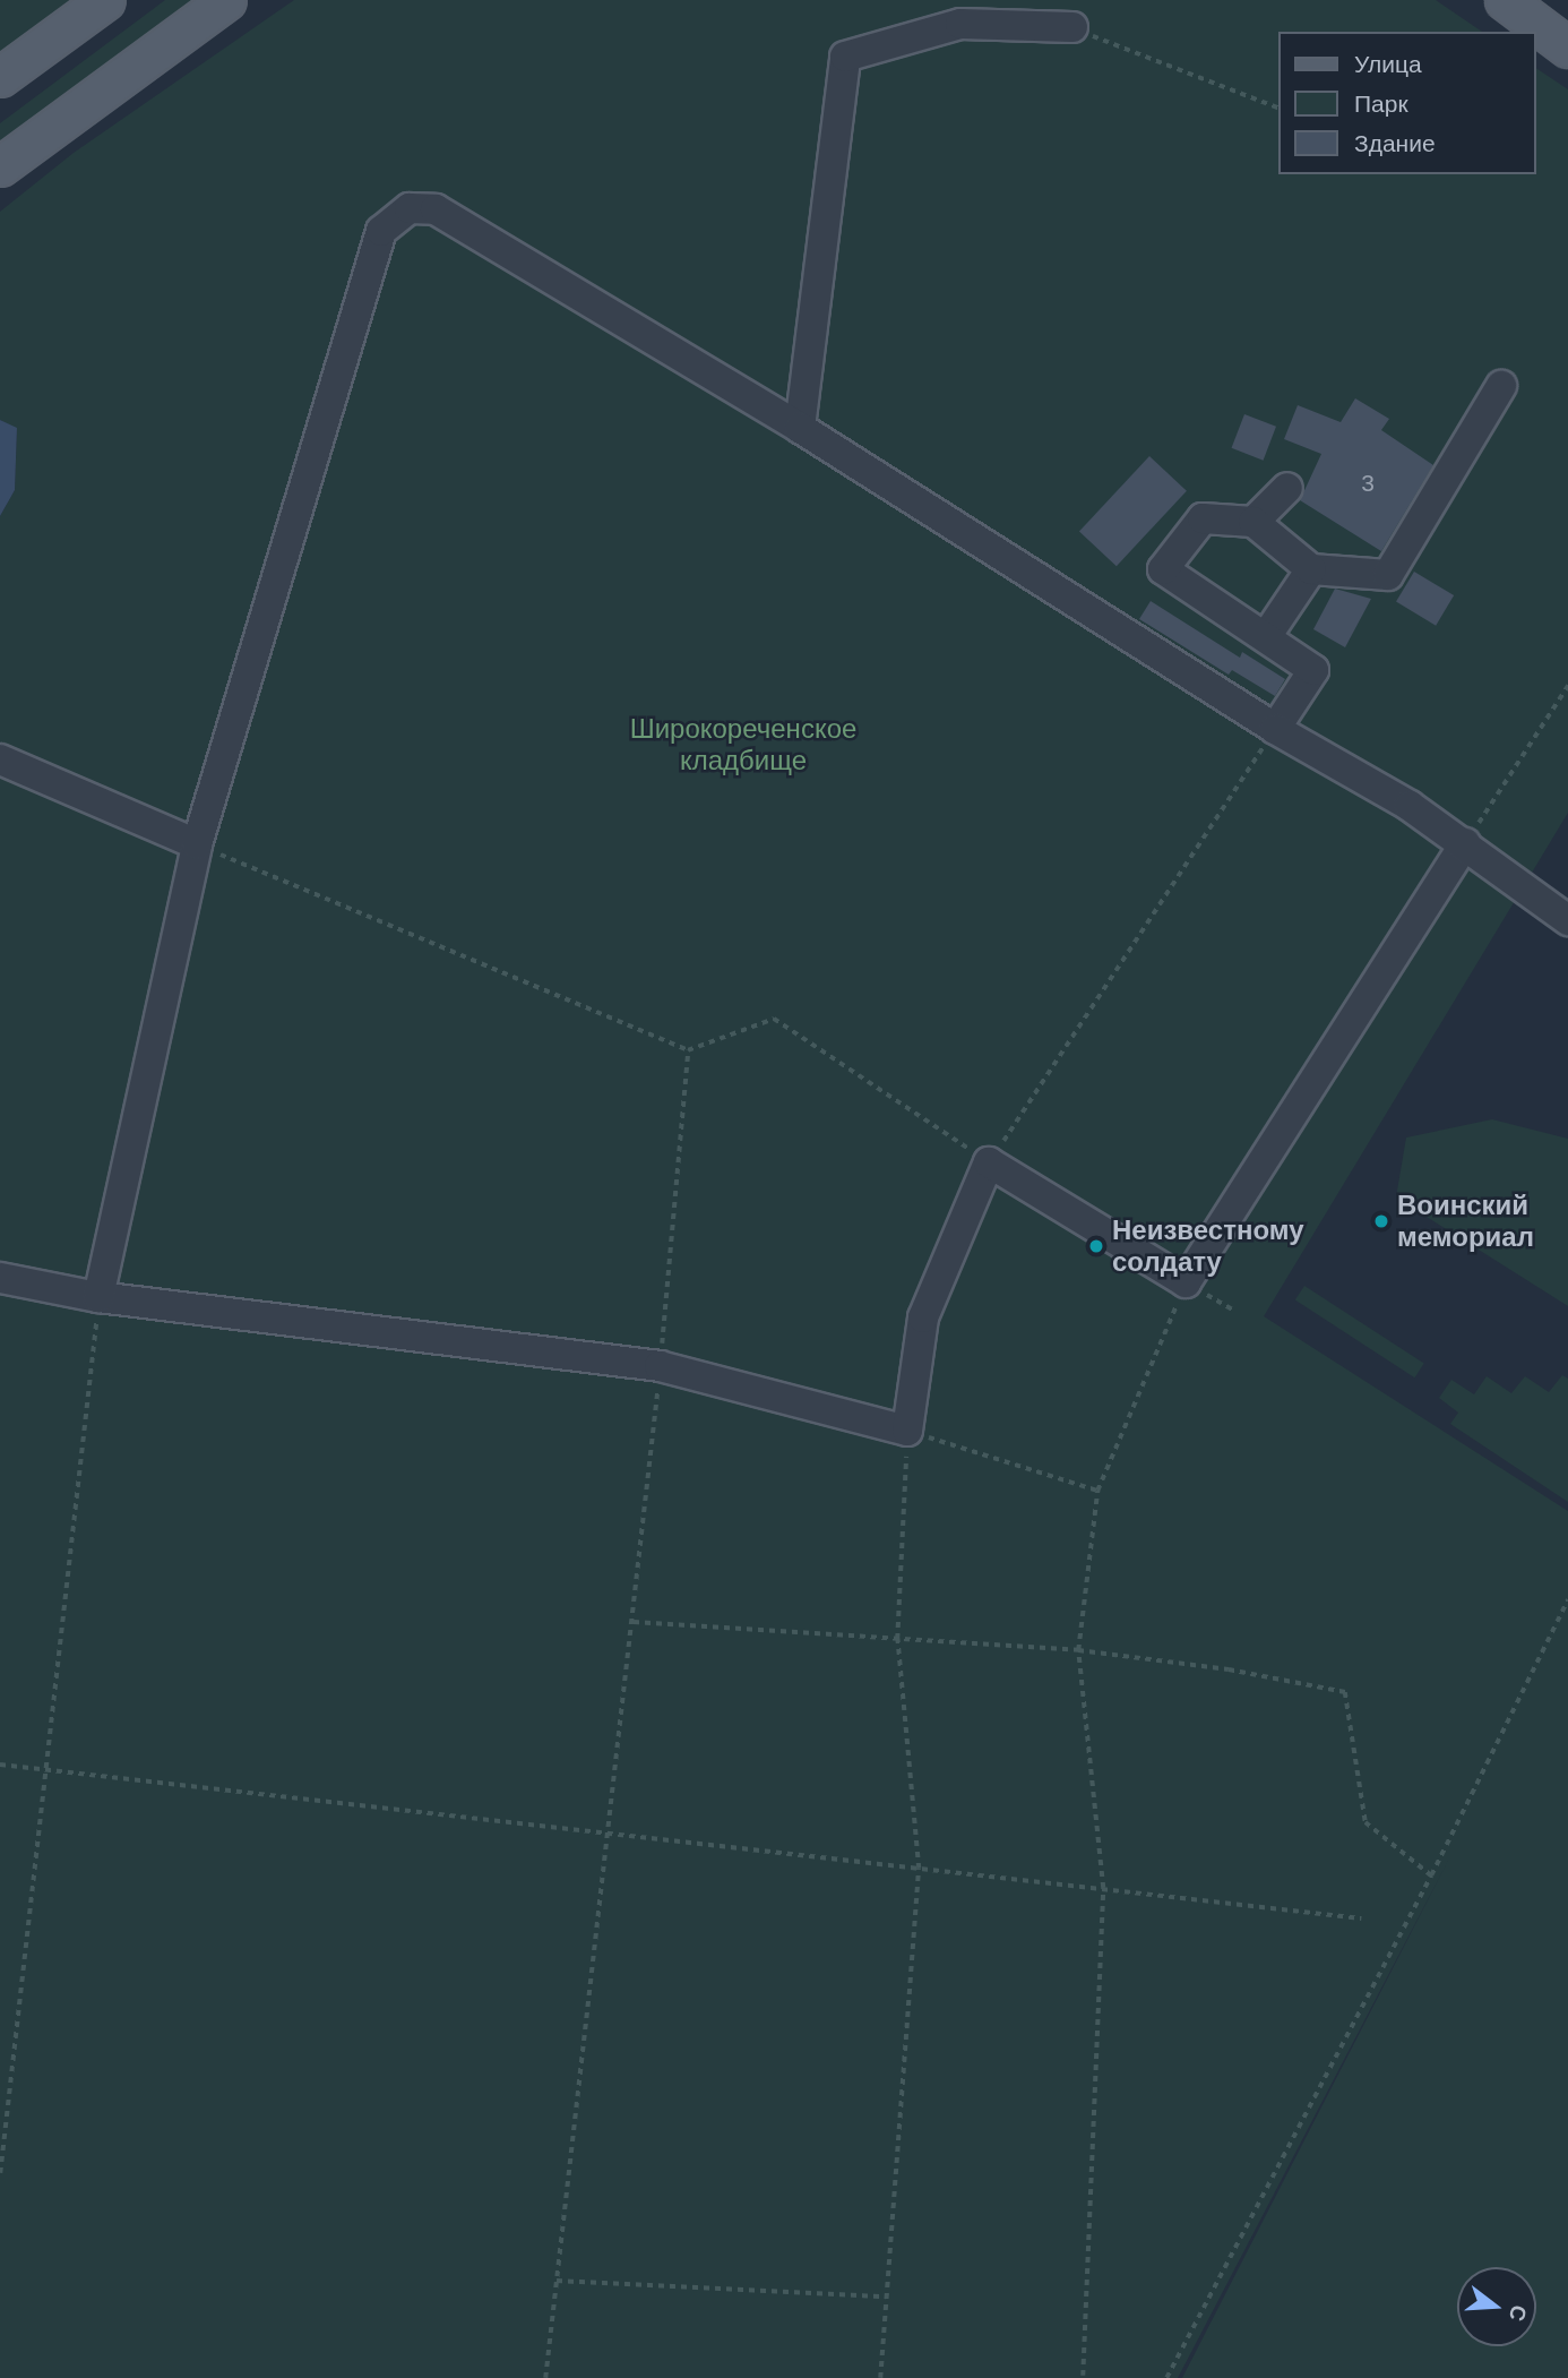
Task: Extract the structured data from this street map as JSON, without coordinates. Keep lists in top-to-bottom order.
{
  "parks": ["Широкореченское кладбище"],
  "places": ["Воинский мемориал", "Неизвестному солдату"],
  "house_numbers": ["3"],
  "legend": ["Улица", "Парк", "Здание"],
  "north": "right"
}
